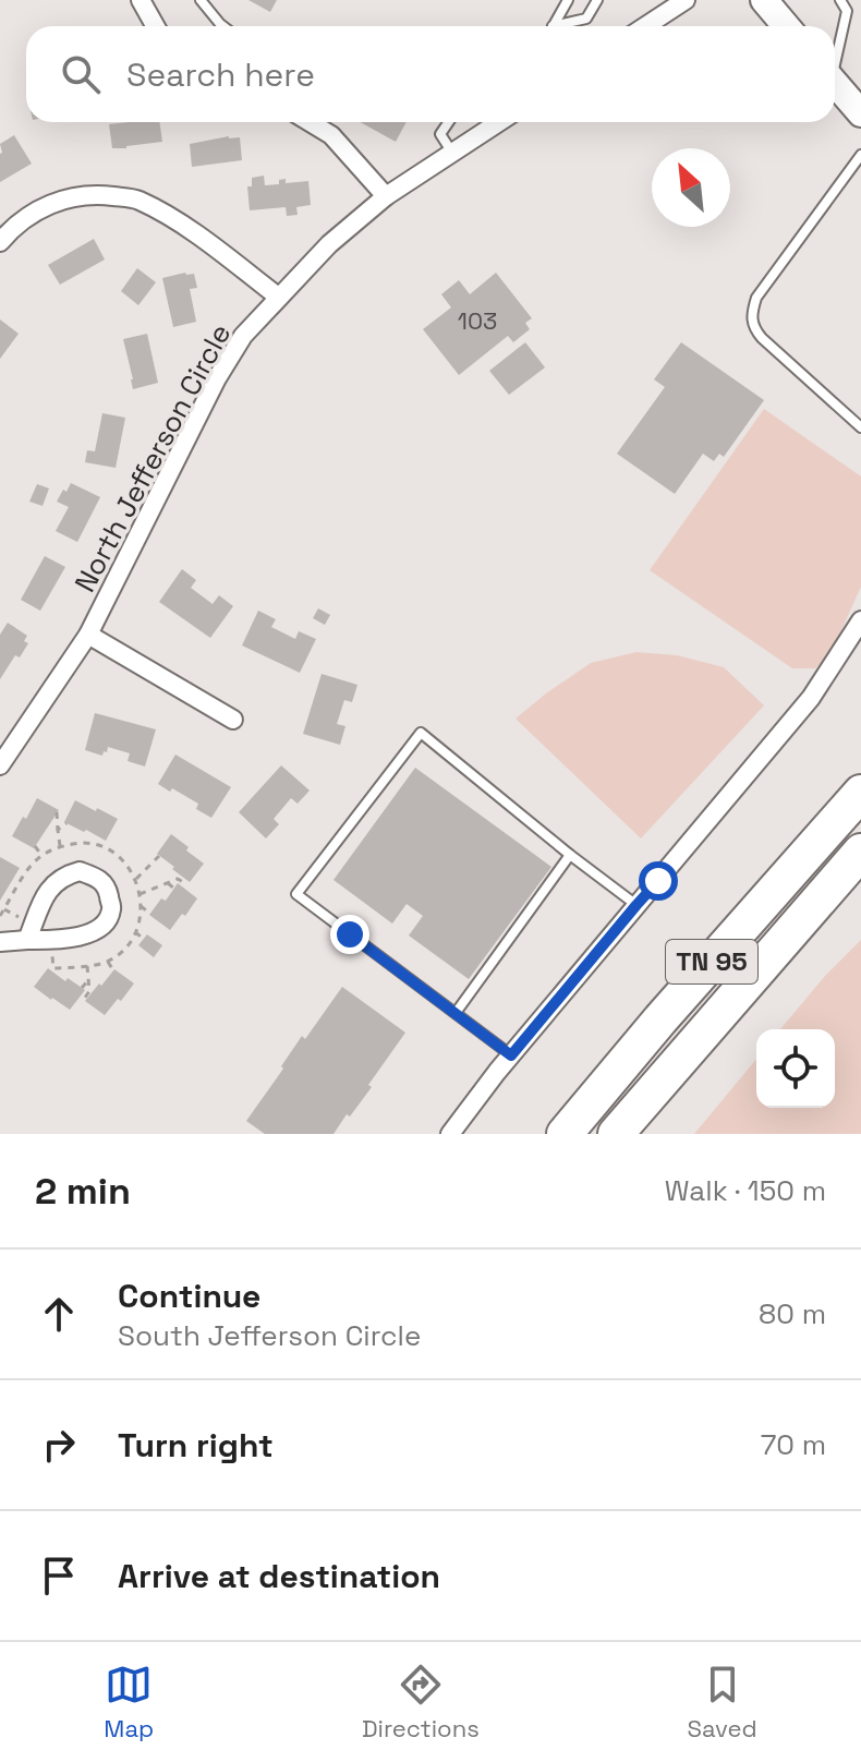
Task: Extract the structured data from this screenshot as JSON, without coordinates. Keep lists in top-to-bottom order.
{
  "streets": {
    "highway": ["TN 95"],
    "street": ["North Jefferson Circle"]
  },
  "house_numbers": ["103"],
  "north": "top left",
  "page": {
    "search": "Search here",
    "heading": ["2 min", "Walk · 150 m"],
    "list": [
      ["Continue", "South Jefferson Circle", "80 m"],
      ["Turn right", "70 m"],
      "Arrive at destination"
    ],
    "nav": ["Map", "Directions", "Saved"]
  }
}
